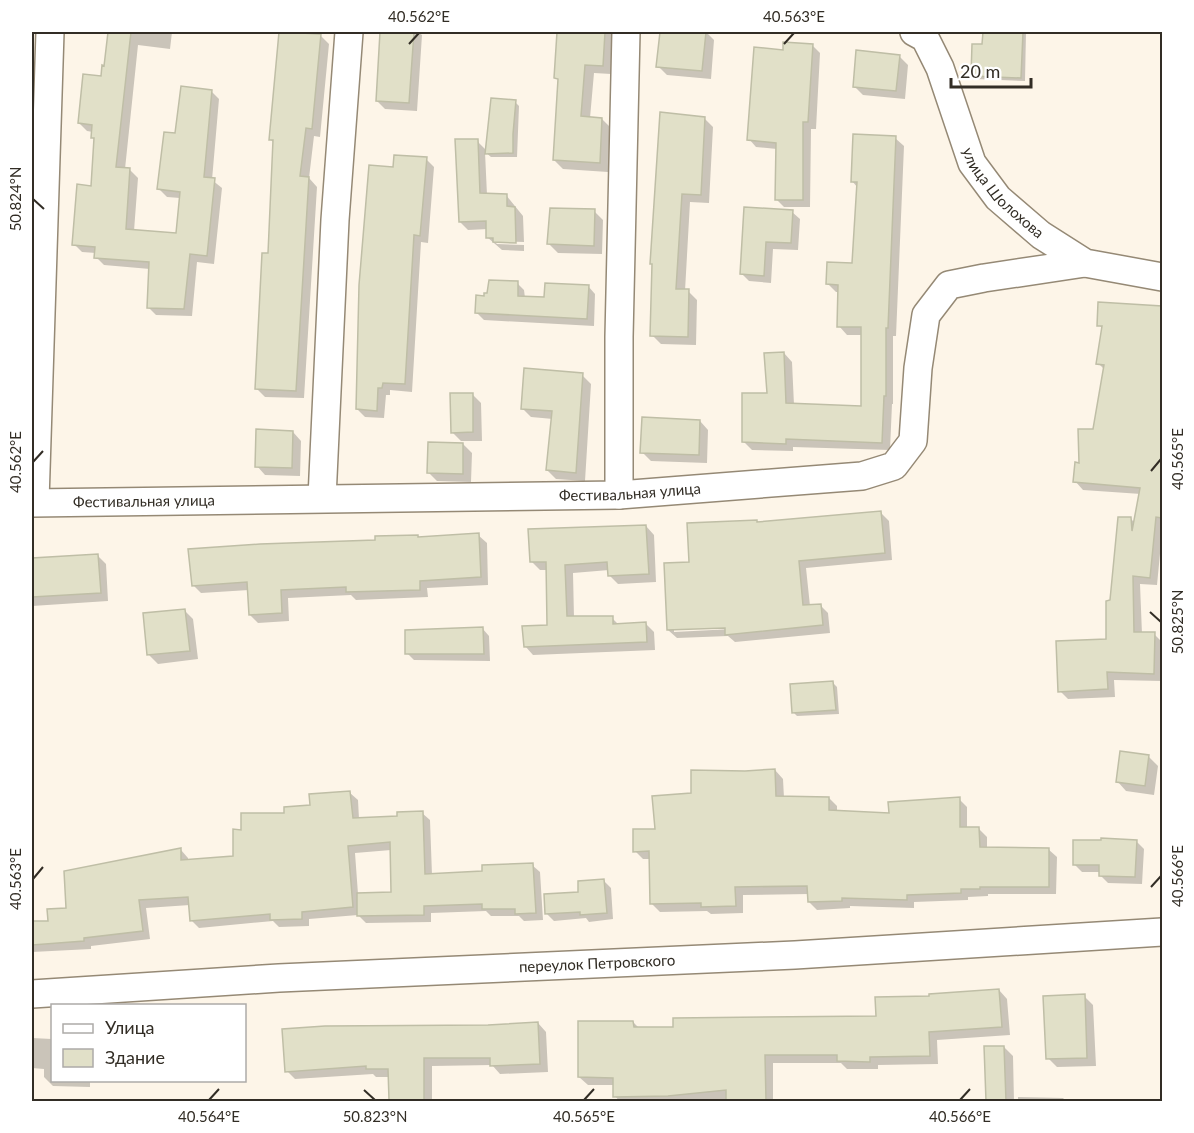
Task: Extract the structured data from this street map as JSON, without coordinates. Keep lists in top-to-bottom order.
{
  "streets": {
    "street": ["улица Шолохова", "Фестивальная улица", "переулок Петровского"]
  },
  "crossings": [
    ["улица Шолохова", "Фестивальная улица"]
  ],
  "legend": ["Улица", "Здание"],
  "scale_bar": "20 m",
  "coordinates": [
    "40.562°E",
    "40.563°E",
    "50.824°N",
    "40.565°E",
    "50.825°N",
    "40.566°E",
    "40.564°E",
    "50.823°N"
  ]
}
